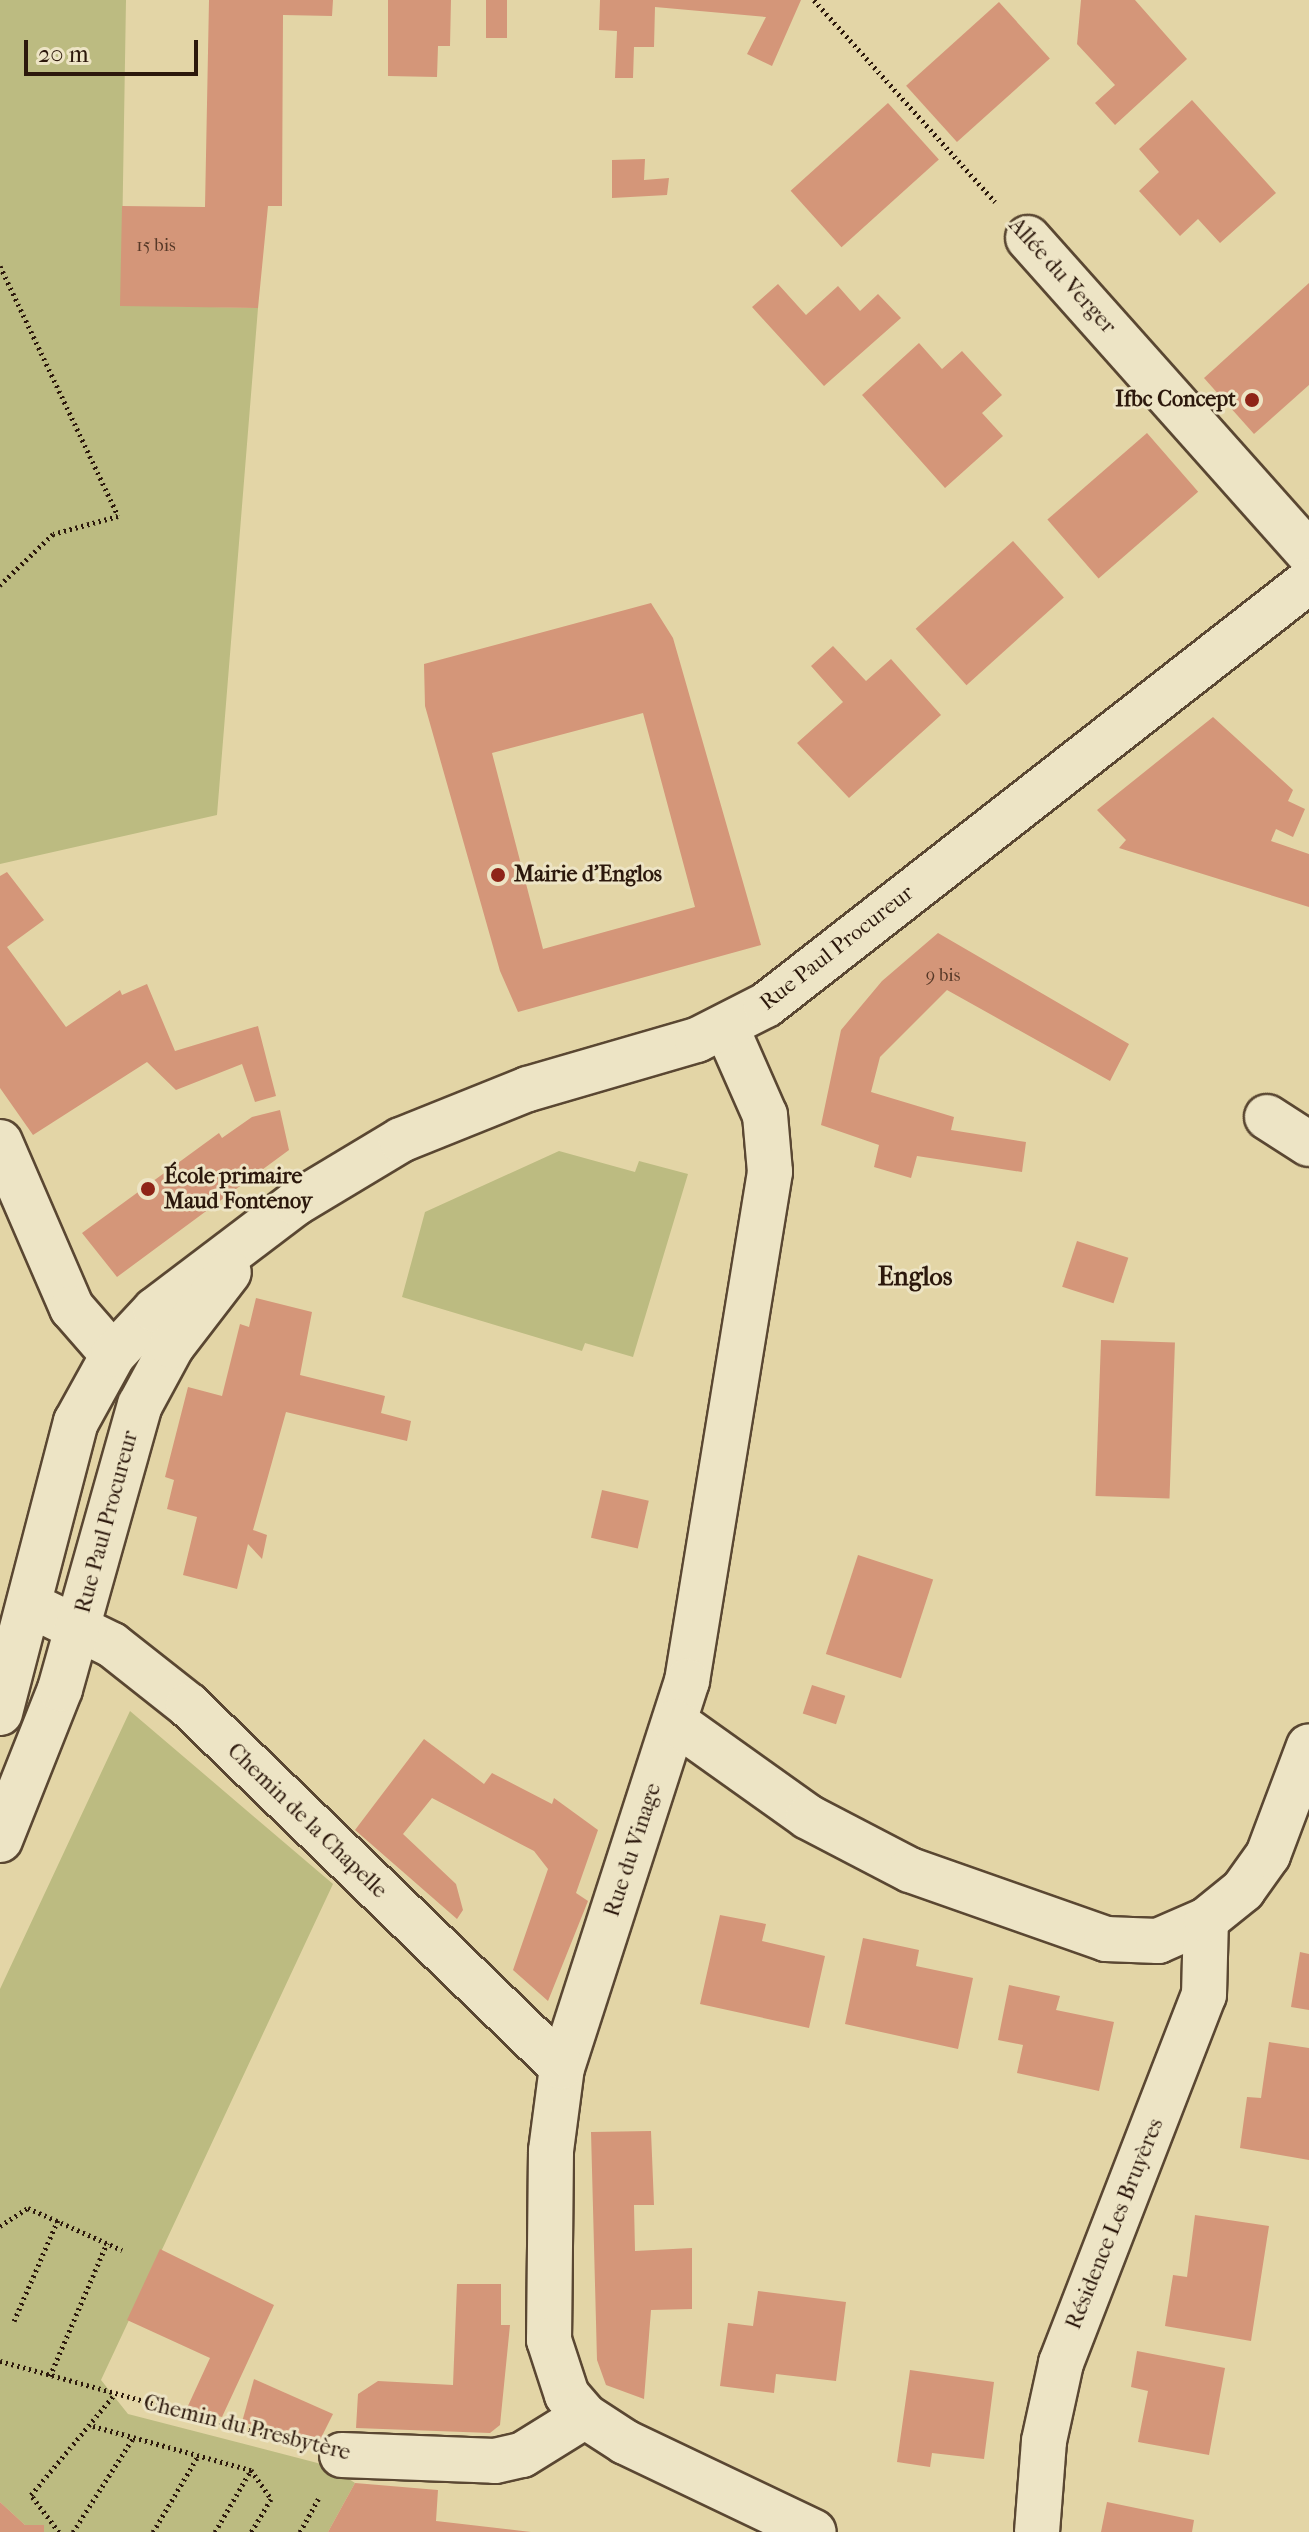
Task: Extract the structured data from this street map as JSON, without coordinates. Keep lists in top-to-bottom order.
{
  "streets": {
    "street": [
      "Allée du Verger",
      "Rue Paul Procureur",
      "Chemin de la Chapelle",
      "Rue du Vinage",
      "Résidence Les Bruyères",
      "Chemin du Presbytère"
    ]
  },
  "crossings": [
    ["Rue Paul Procureur", "Chemin de la Chapelle"],
    ["Rue Paul Procureur", "Rue du Vinage"],
    ["Chemin de la Chapelle", "Rue du Vinage"],
    ["Rue du Vinage", "Chemin du Presbytère"]
  ],
  "districts": ["Englos"],
  "places": ["Ifbc Concept", "Mairie d'Englos", "École primaire Maud Fontenoy"],
  "house_numbers": ["15 bis", "9 bis"],
  "scale_bar": "20 m"
}
